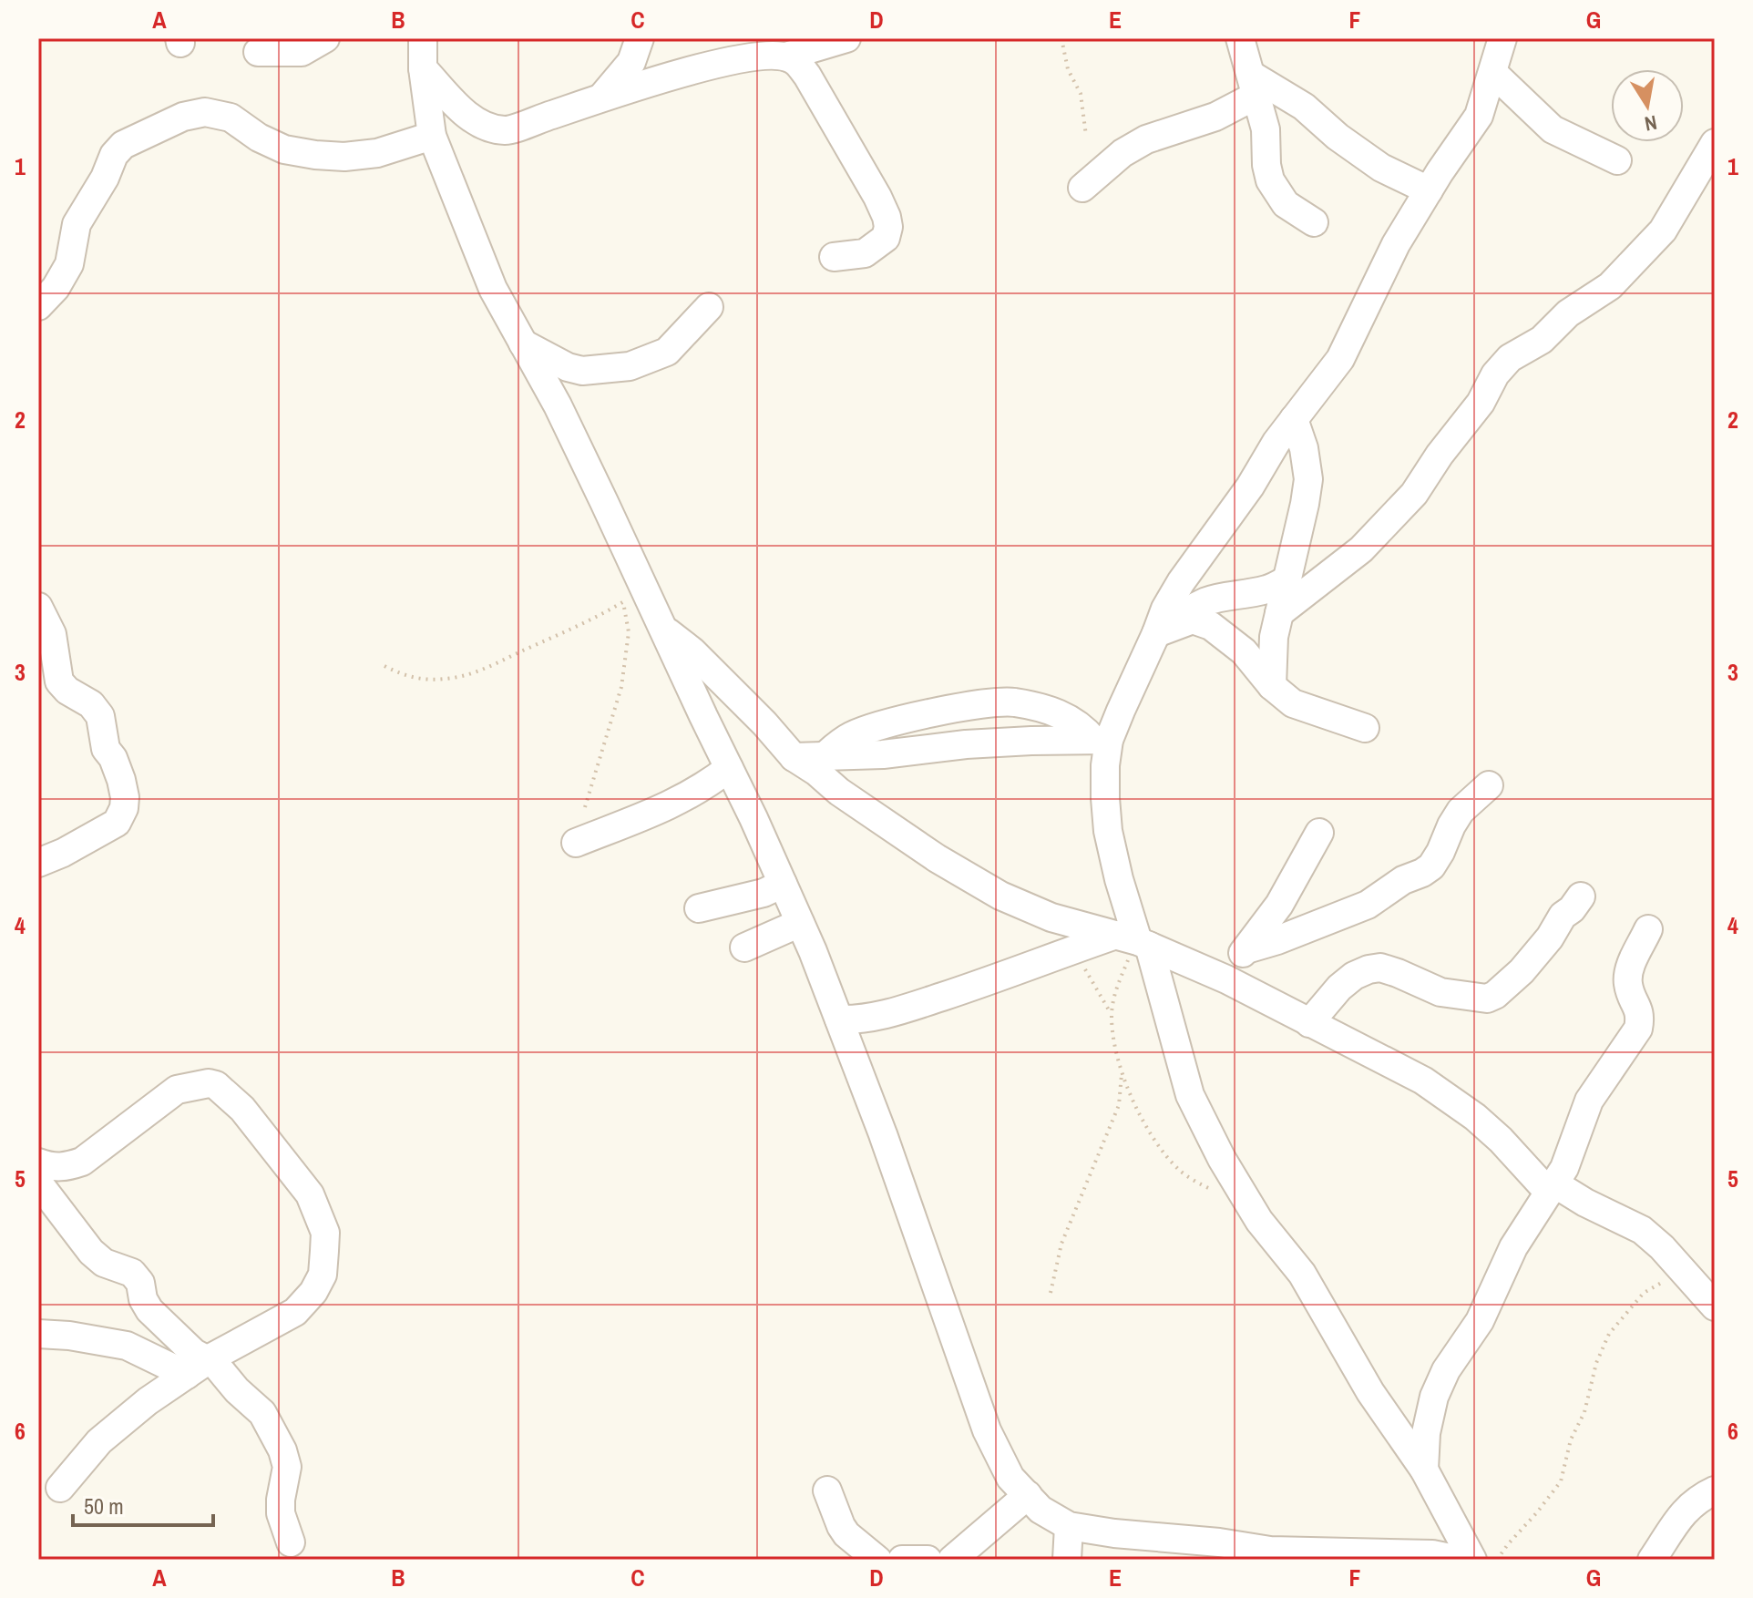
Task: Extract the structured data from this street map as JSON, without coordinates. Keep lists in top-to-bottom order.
{
  "scale_bar": "50 m",
  "north": "bottom",
  "grid": {
    "columns": [
      "A",
      "B",
      "C",
      "D",
      "E",
      "F",
      "G"
    ],
    "rows": [
      "1",
      "2",
      "3",
      "4",
      "5",
      "6"
    ]
  }
}
